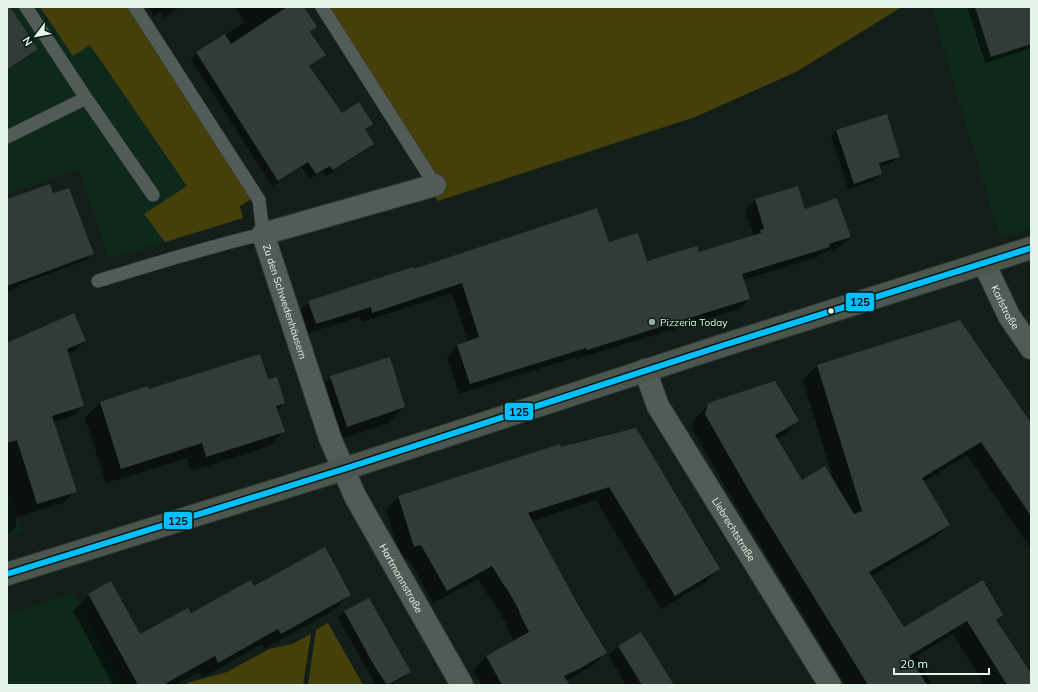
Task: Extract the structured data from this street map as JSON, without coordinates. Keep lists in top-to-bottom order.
{
  "streets": {
    "street": [
      "Zu den Schwedenhäusern",
      "Karlstraße",
      "Liebrechtstraße",
      "Hartmannstraße"
    ]
  },
  "crossings": [
    ["Zu den Schwedenhäusern", "Hartmannstraße"]
  ],
  "places": ["Pizzeria Today"],
  "lines": ["transit line 125"],
  "scale_bar": "20 m",
  "north": "bottom left"
}
